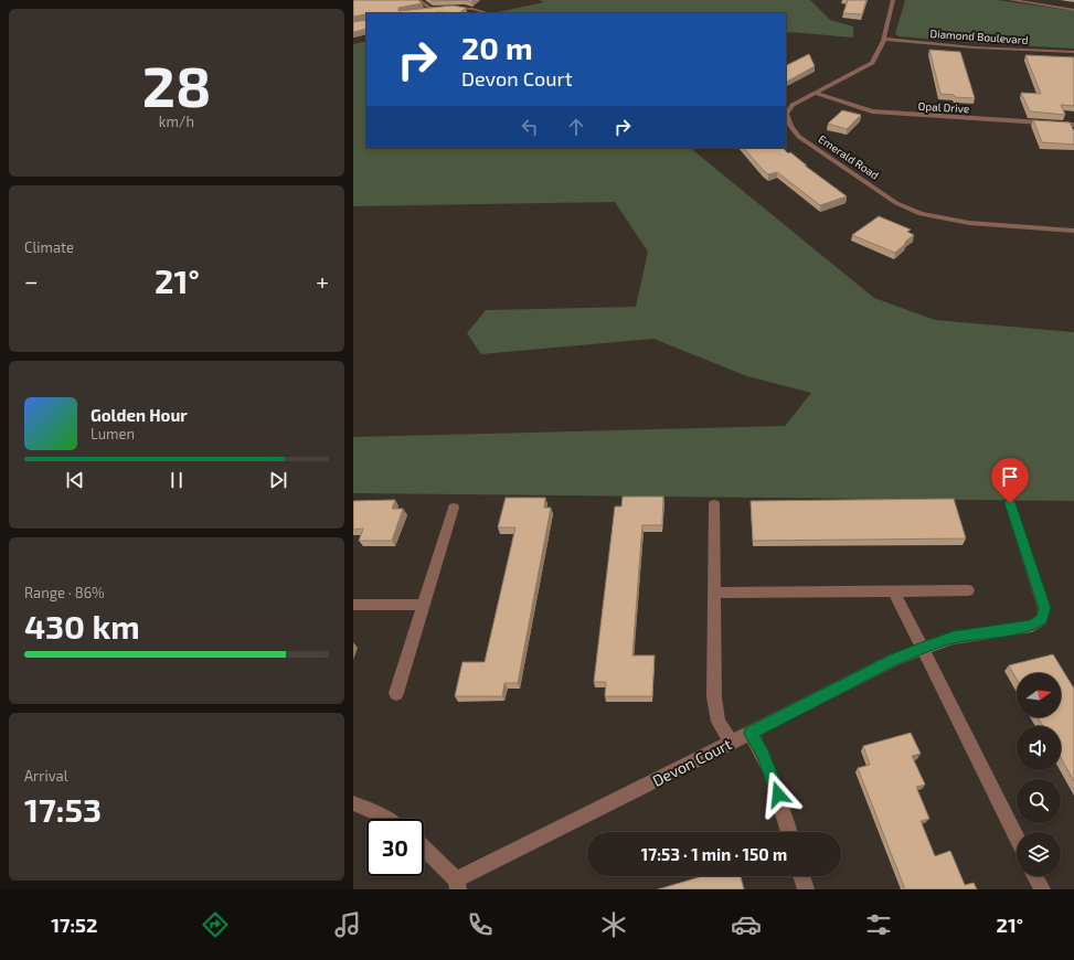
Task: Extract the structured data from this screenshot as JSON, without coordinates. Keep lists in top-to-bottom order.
{
  "streets": {
    "street": [
      "Diamond Boulevard",
      "Opal Drive",
      "Emerald Road",
      "Devon Court"
    ]
  },
  "crossings": [
    ["Diamond Boulevard", "Emerald Road"],
    ["Opal Drive", "Emerald Road"]
  ],
  "north": "right",
  "page": {
    "tile": [
      ["28", "km/h"],
      "Climate",
      ["Range · 86%", "430 km"],
      ["Arrival", "17:53"]
    ],
    "turn": ["20 m", "Devon Court"],
    "heat": ["−", "21°", "+"],
    "song": ["Golden Hour", "Lumen"],
    "limit": "30",
    "trip": "17:53 · 1 min · 150 m",
    "tabs": ["17:52", "21°"]
  }
}
